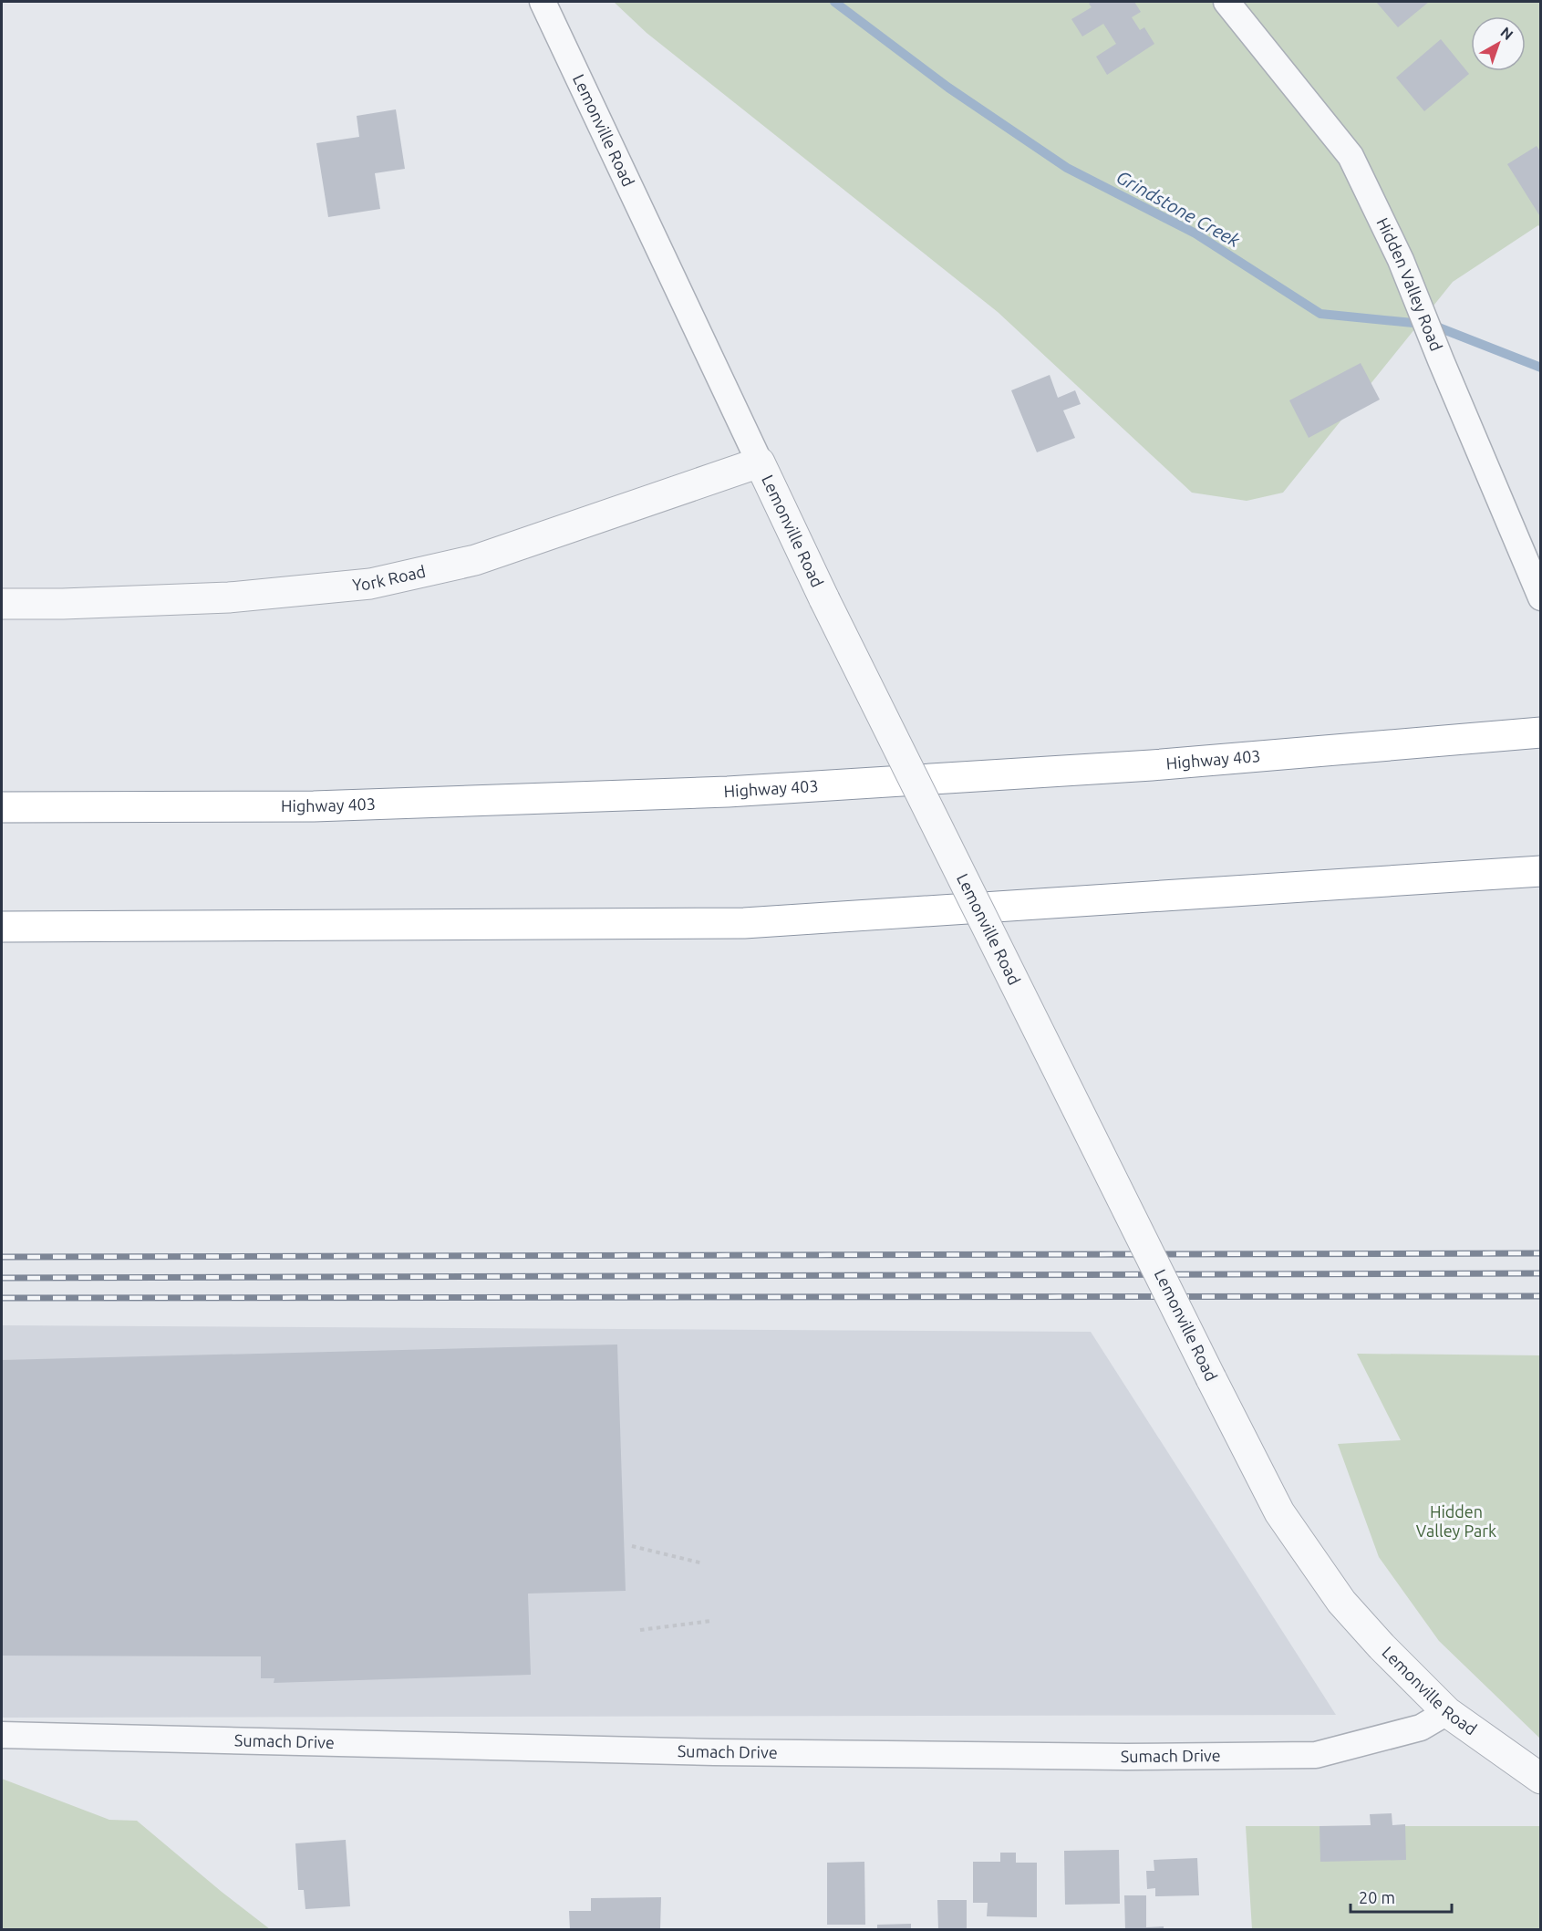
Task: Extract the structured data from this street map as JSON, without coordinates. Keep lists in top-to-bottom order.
{
  "streets": {
    "highway": ["Highway 403"],
    "street": [
      "Lemonville Road",
      "Hidden Valley Road",
      "York Road",
      "Sumach Drive"
    ]
  },
  "crossings": [
    ["Lemonville Road", "York Road"],
    ["Lemonville Road", "Sumach Drive"]
  ],
  "water": ["Grindstone Creek"],
  "parks": ["Hidden Valley Park"],
  "scale_bar": "20 m",
  "north": "top right"
}
